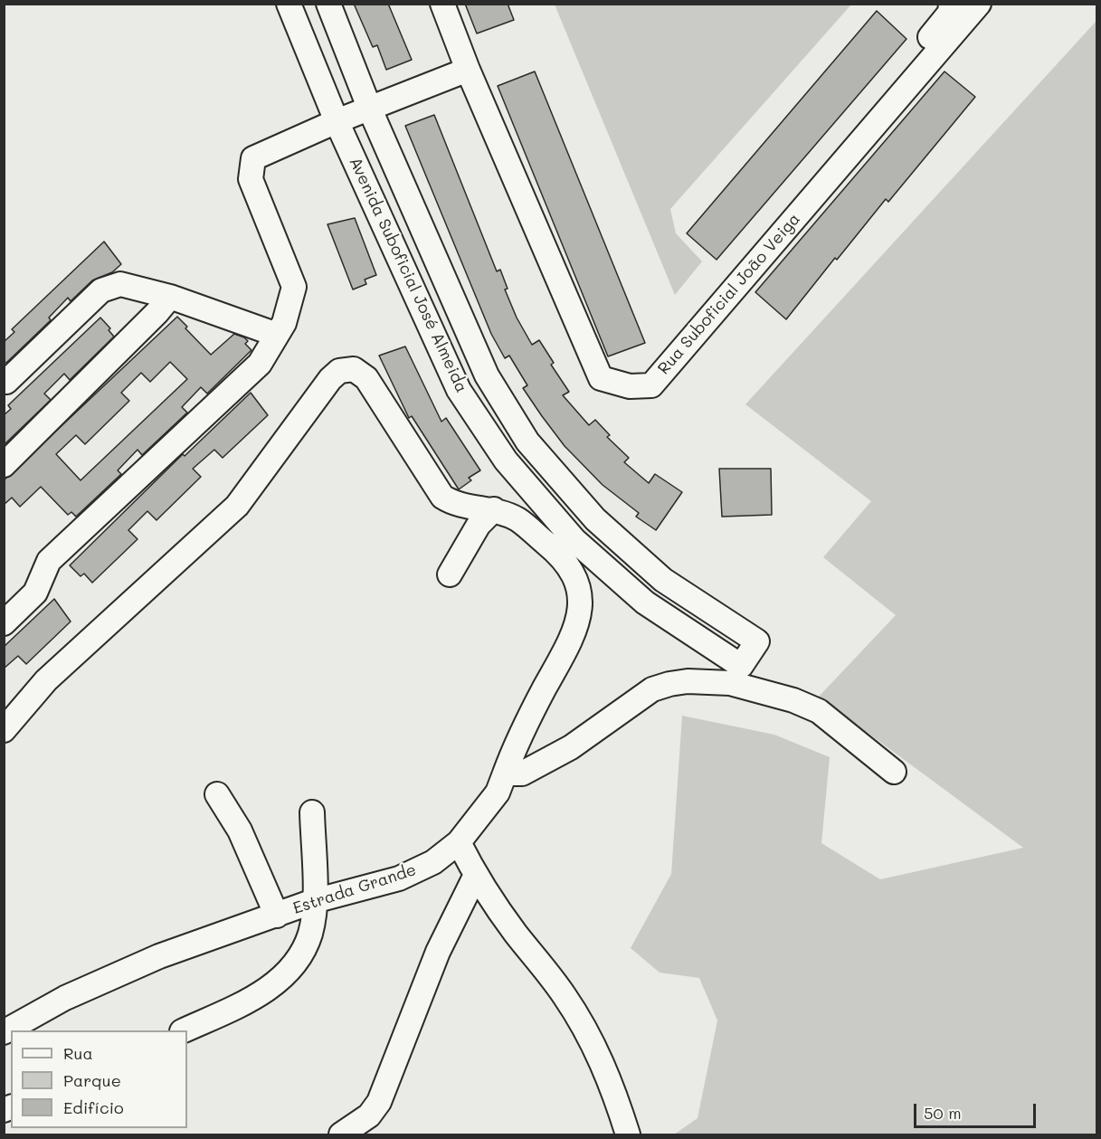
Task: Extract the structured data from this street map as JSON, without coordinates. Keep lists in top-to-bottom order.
{
  "streets": {
    "street": ["Avenida Suboficial José Almeida", "Rua Suboficial João Veiga", "Estrada Grande"]
  },
  "legend": ["Rua", "Parque", "Edifício"],
  "scale_bar": "50 m"
}
